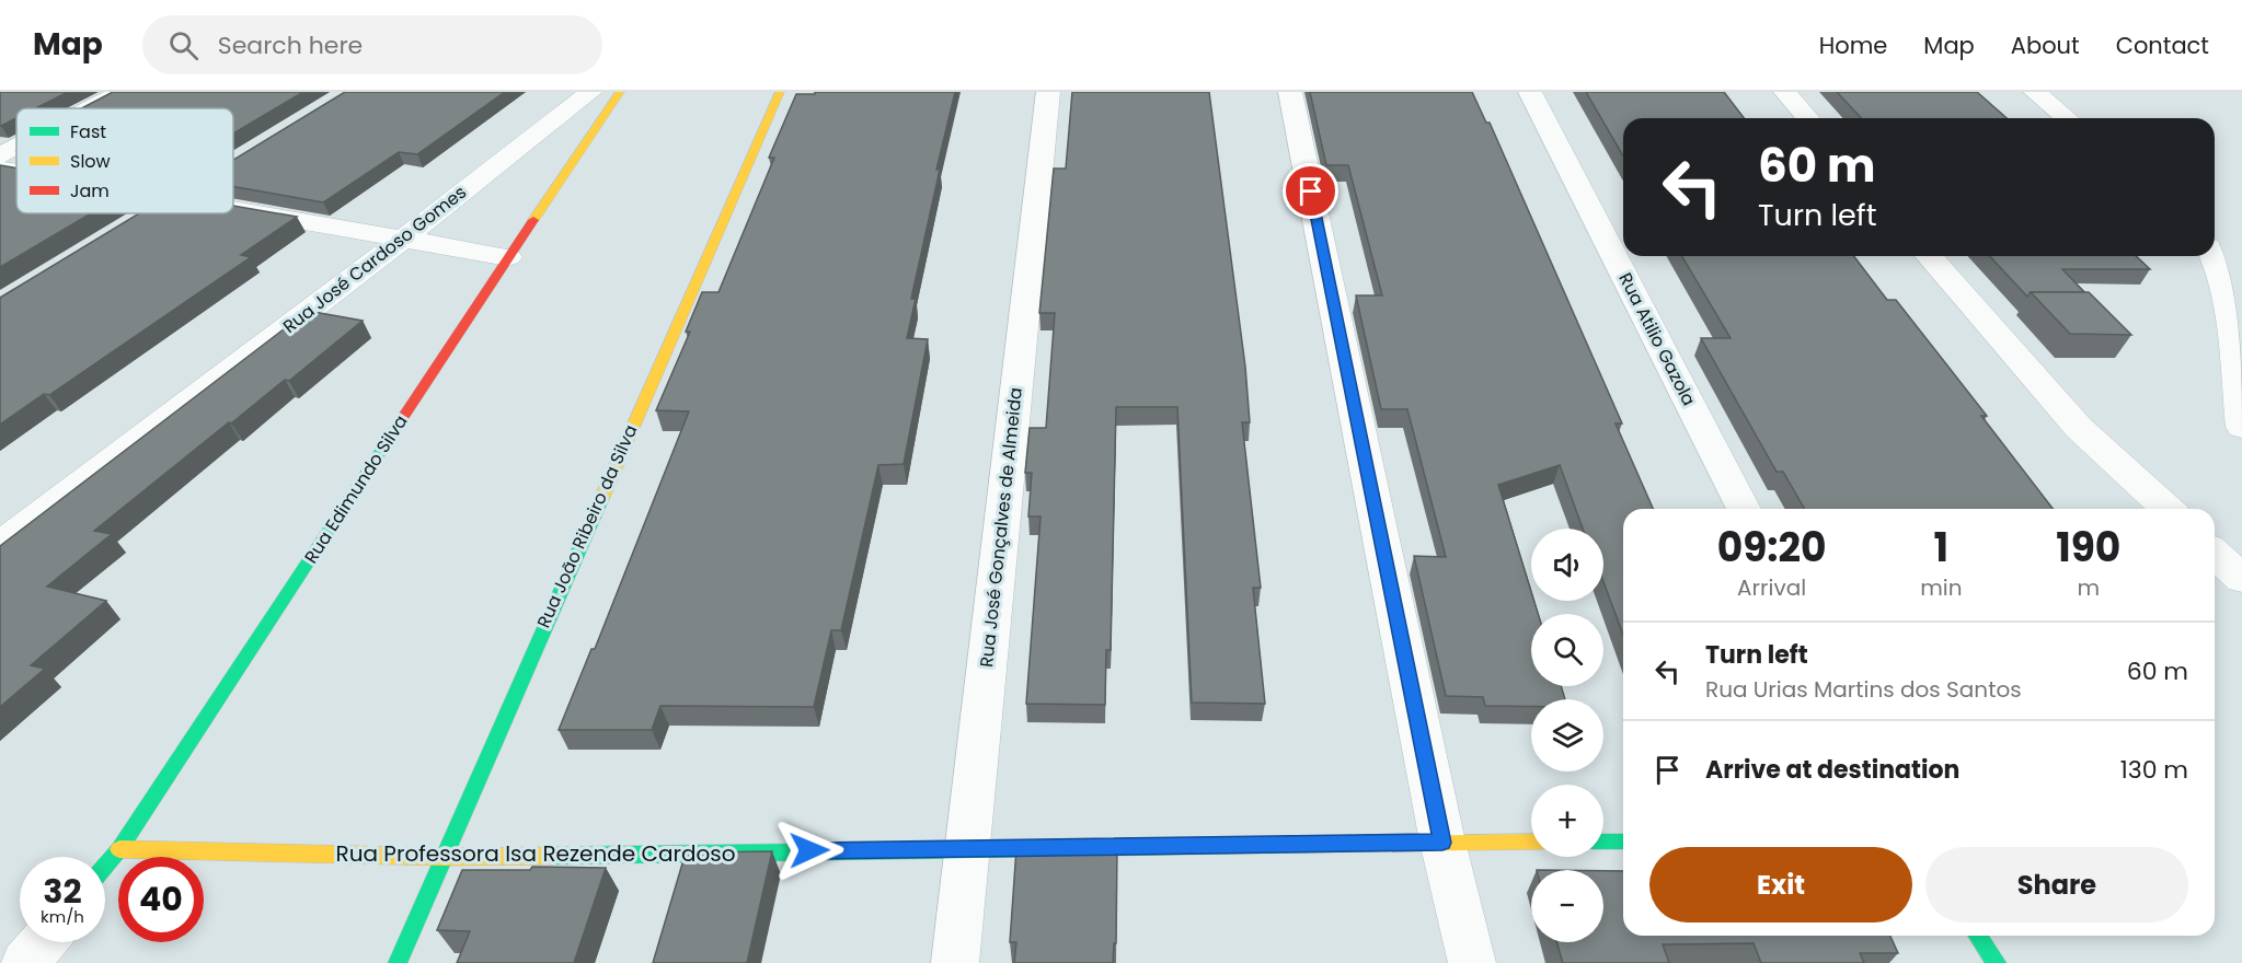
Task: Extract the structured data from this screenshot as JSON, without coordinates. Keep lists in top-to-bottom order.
{
  "streets": {
    "street": [
      "Rua José Cardoso Gomes",
      "Rua Atilio Gazola",
      "Rua Edimundo Silva",
      "Rua João Ribeiro da Silva",
      "Rua José Gonçalves de Almeida",
      "Rua Professora Isa Rezende Cardoso"
    ]
  },
  "crossings": [
    ["Rua Edimundo Silva", "Rua Professora Isa Rezende Cardoso"],
    ["Rua João Ribeiro da Silva", "Rua Professora Isa Rezende Cardoso"],
    ["Rua José Gonçalves de Almeida", "Rua Professora Isa Rezende Cardoso"]
  ],
  "legend": ["Fast", "Slow", "Jam"],
  "page": {
    "header": "Map",
    "search": "Search here",
    "nav": [
      "Home",
      "Map",
      "About",
      "Contact"
    ],
    "turn": ["60 m", "Turn left"],
    "eta": [
      "09:20",
      "Arrival",
      "1",
      "min",
      "190",
      "m"
    ],
    "map_buttons": ["+", "−"],
    "list": [
      {
        "name": "Turn left",
        "note": "Rua Urias Martins dos Santos",
        "value": "60 m"
      },
      {
        "name": "Arrive at destination",
        "value": "130 m"
      }
    ],
    "buttons": ["Exit", "Share"],
    "speed": "32 km/h",
    "limit": "40"
  }
}
